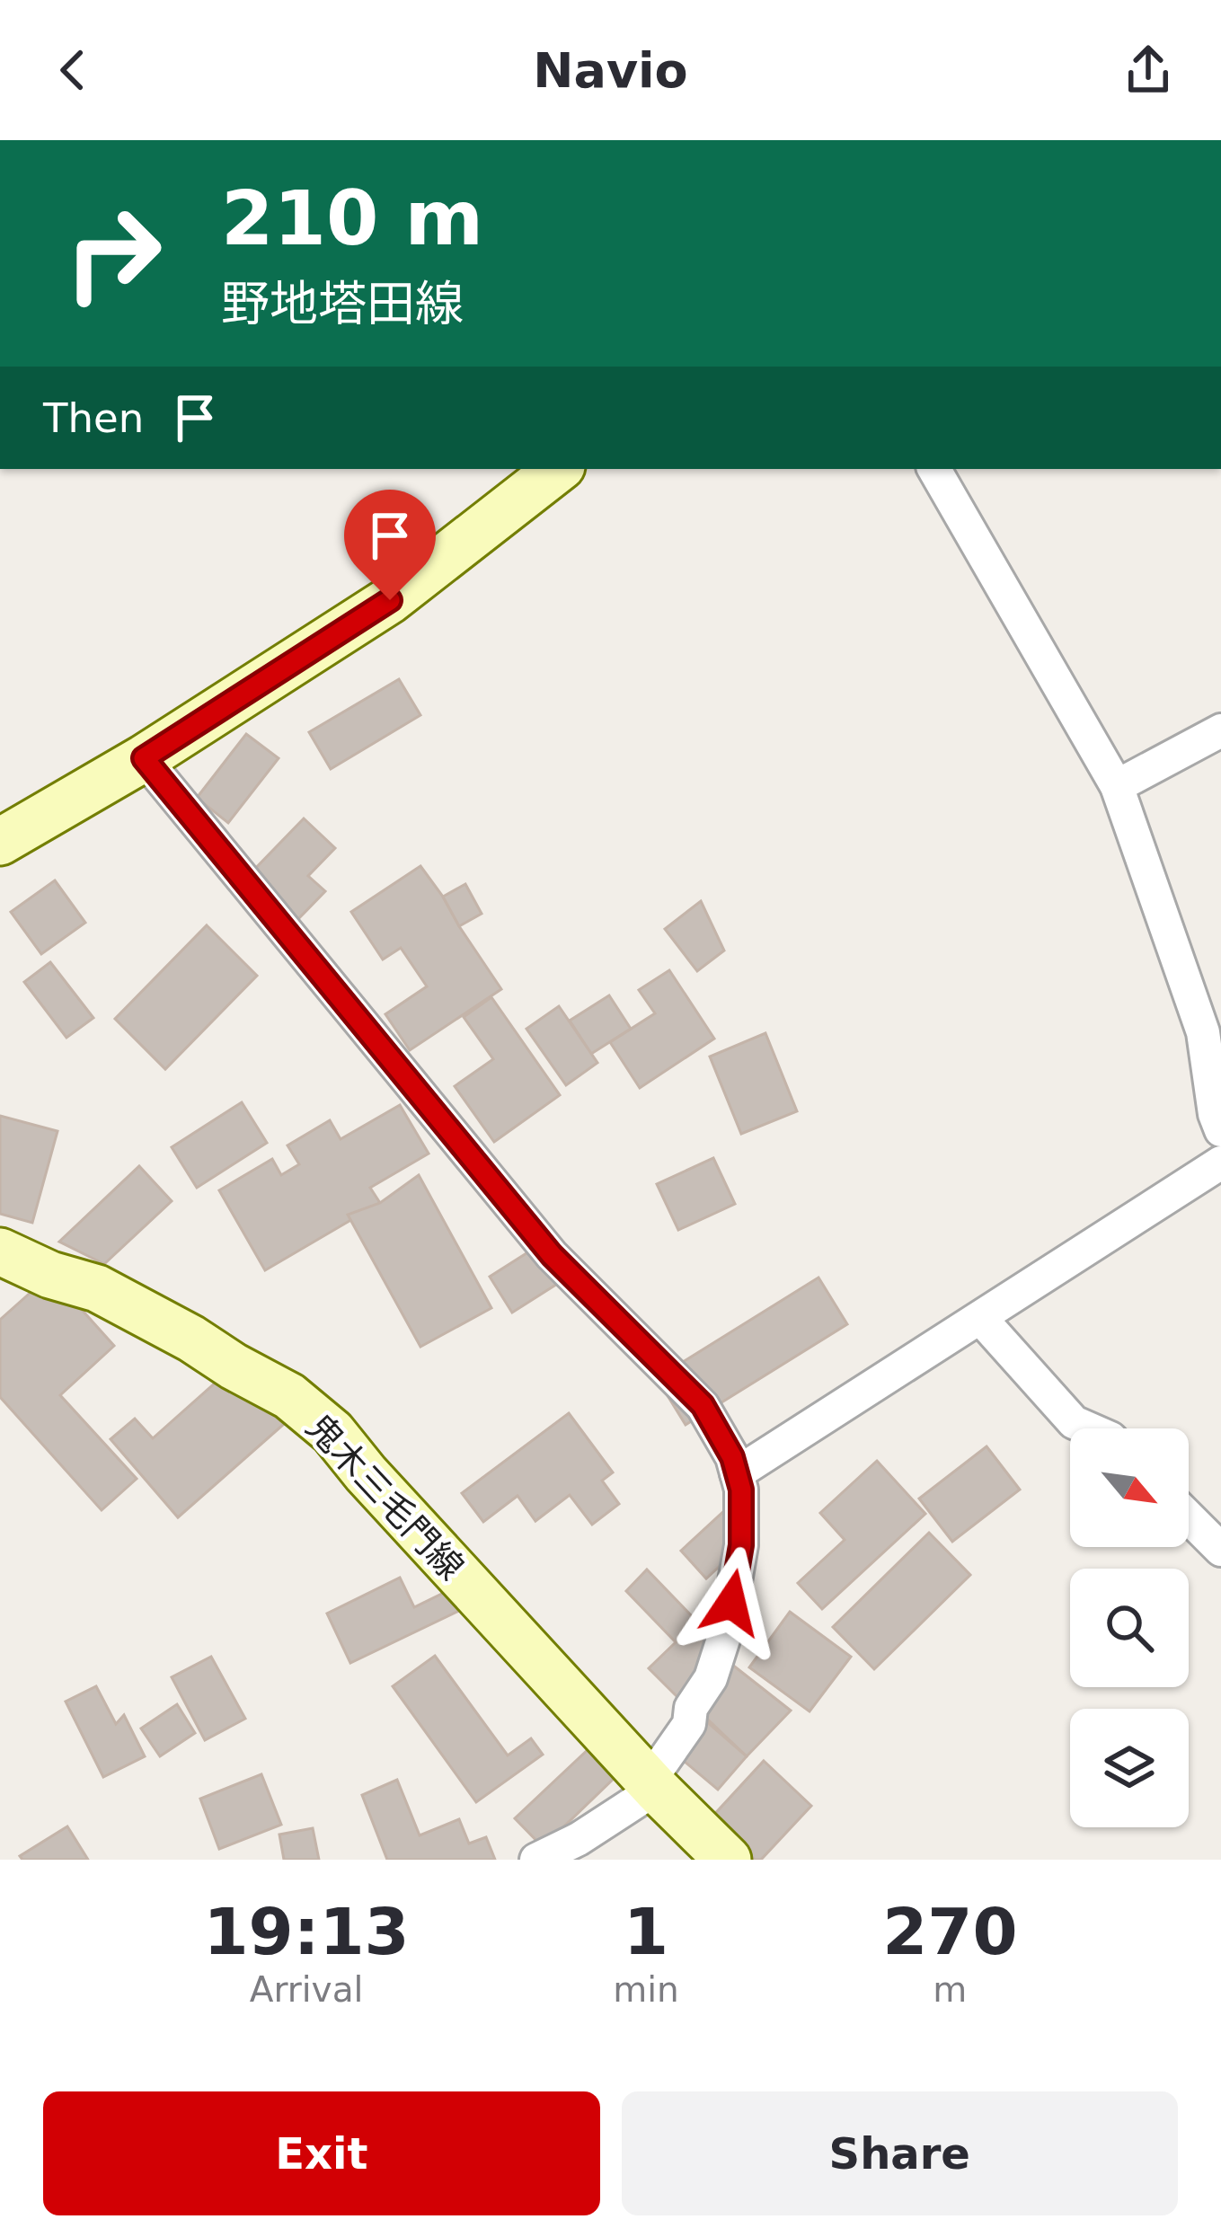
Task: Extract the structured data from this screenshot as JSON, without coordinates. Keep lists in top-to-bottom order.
{
  "streets": {
    "main road": ["鬼木三毛門線"]
  },
  "north": "bottom right",
  "page": {
    "header": "Navio",
    "turn": ["210 m", "野地塔田線"],
    "then": "Then",
    "eta": [
      "19:13",
      "Arrival",
      "1",
      "min",
      "270",
      "m"
    ],
    "buttons": ["Exit", "Share"]
  }
}
